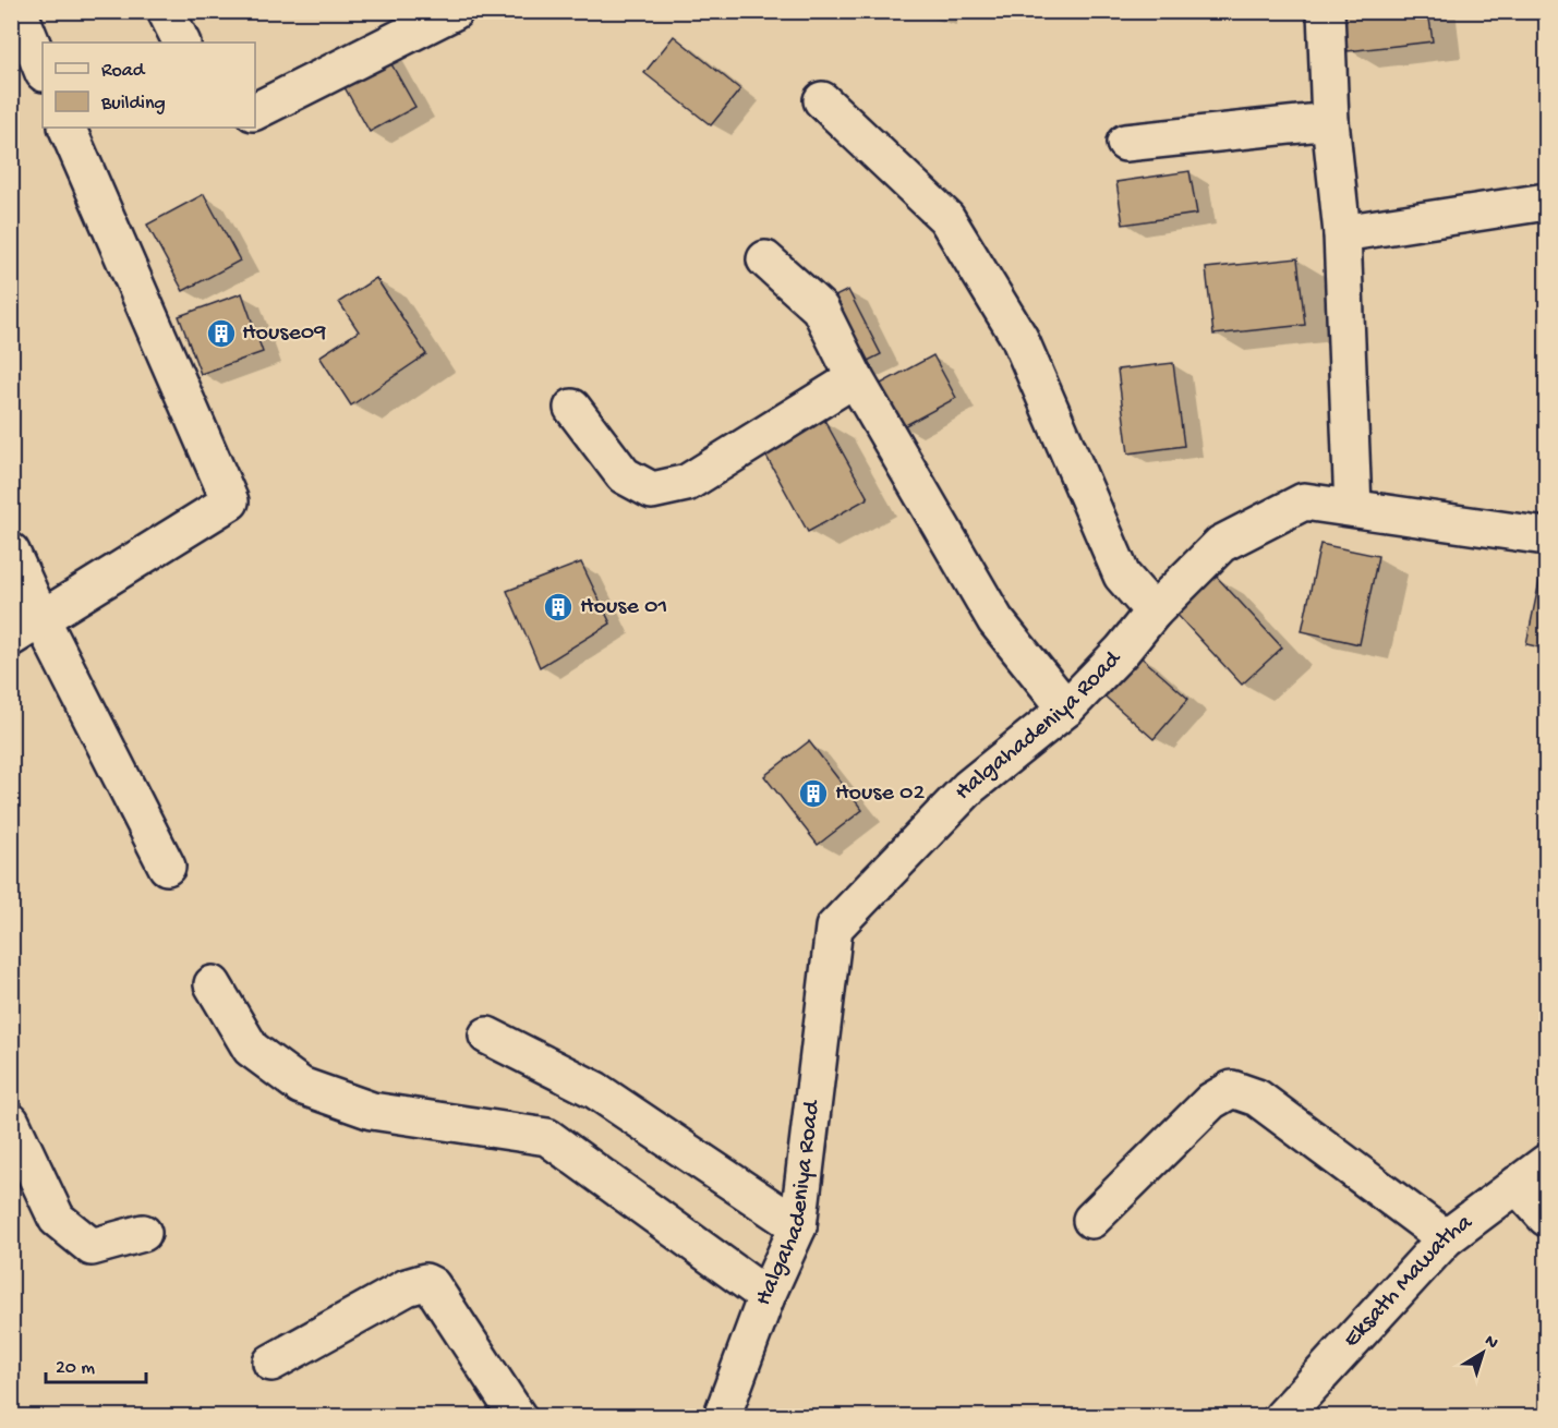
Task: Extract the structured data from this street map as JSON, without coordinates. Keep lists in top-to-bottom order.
{
  "streets": {
    "street": ["Halgahadeniya Road", "Eksath Mawatha"]
  },
  "places": {
    "building": ["House09", "House 01", "House 02"]
  },
  "legend": ["Road", "Building"],
  "scale_bar": "20 m",
  "north": "top right"
}
